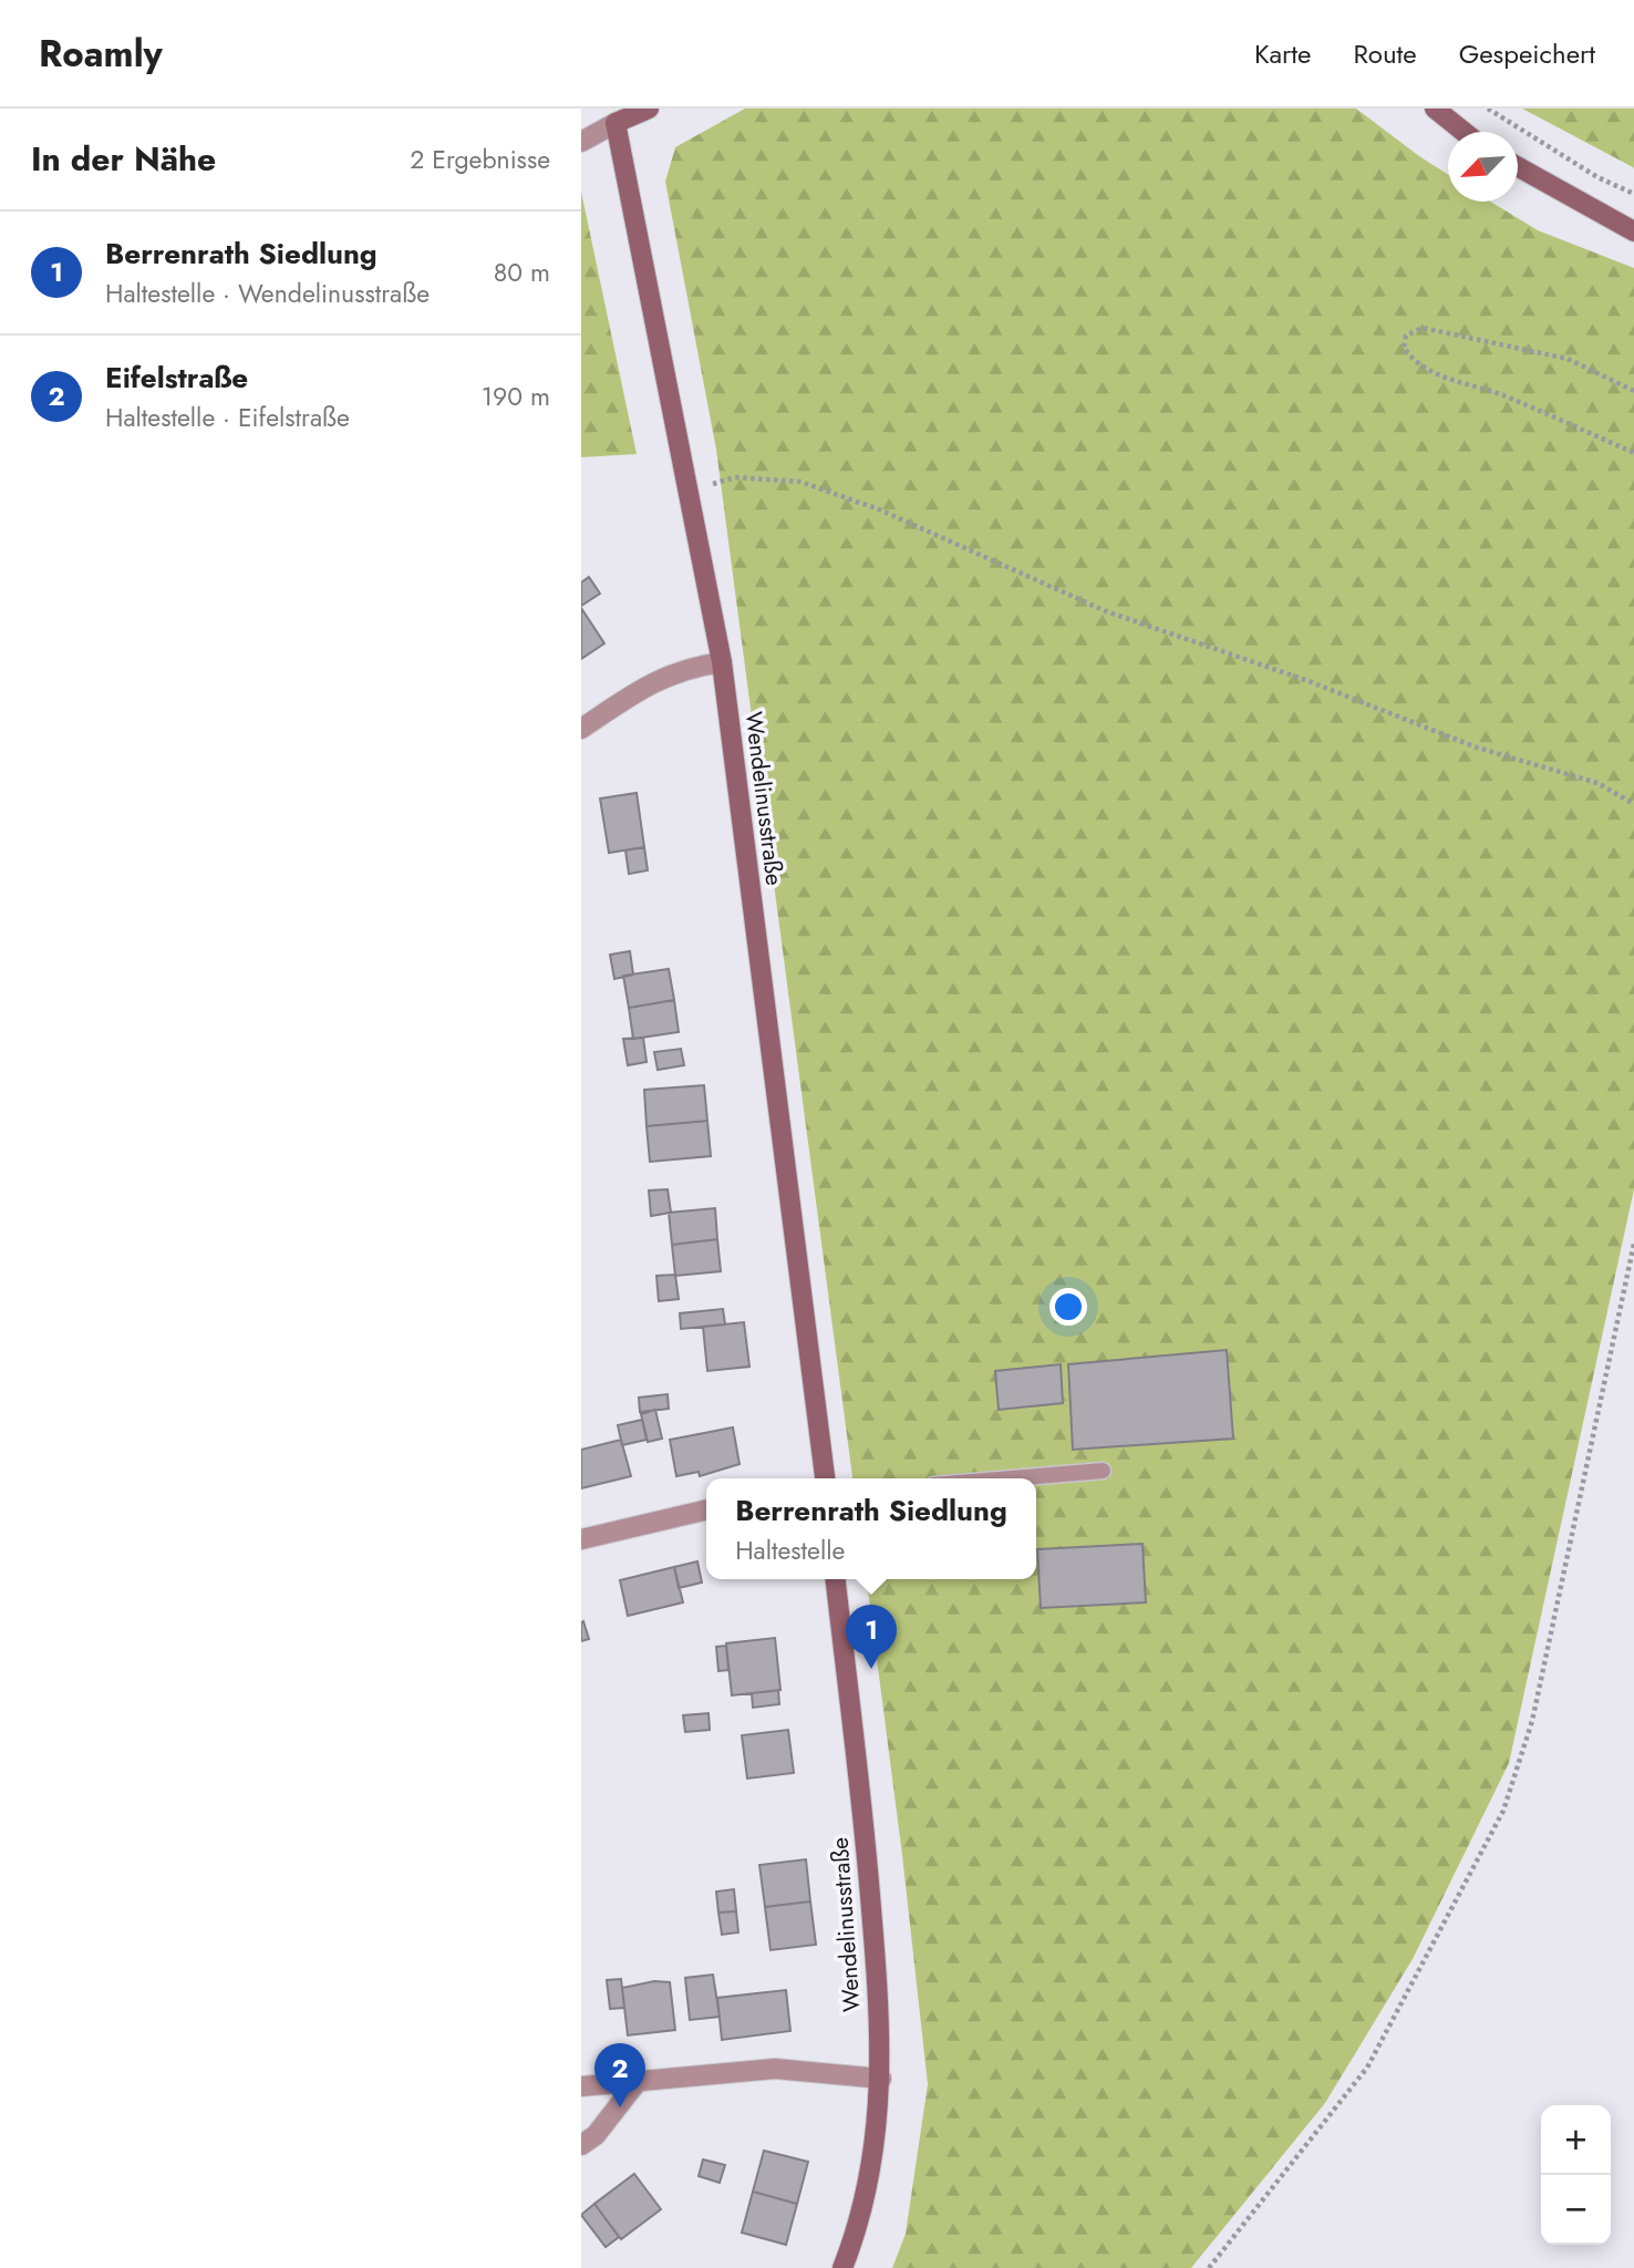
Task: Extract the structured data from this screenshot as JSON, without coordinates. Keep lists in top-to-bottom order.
{
  "streets": {
    "main road": ["Wendelinusstraße"]
  },
  "north": "bottom left",
  "page": {
    "header": "Roamly",
    "nav": ["Karte", "Route", "Gespeichert"],
    "heading": ["In der Nähe", "2 Ergebnisse"],
    "list": [
      {
        "mark": "1",
        "name": "Berrenrath Siedlung",
        "note": "Haltestelle · Wendelinusstraße",
        "value": "80 m"
      },
      {
        "mark": "2",
        "name": "Eifelstraße",
        "note": "Haltestelle · Eifelstraße",
        "value": "190 m"
      }
    ],
    "popup": ["Berrenrath Siedlung", "Haltestelle"],
    "pins": ["1", "2"],
    "map_buttons": ["+", "−"]
  }
}
